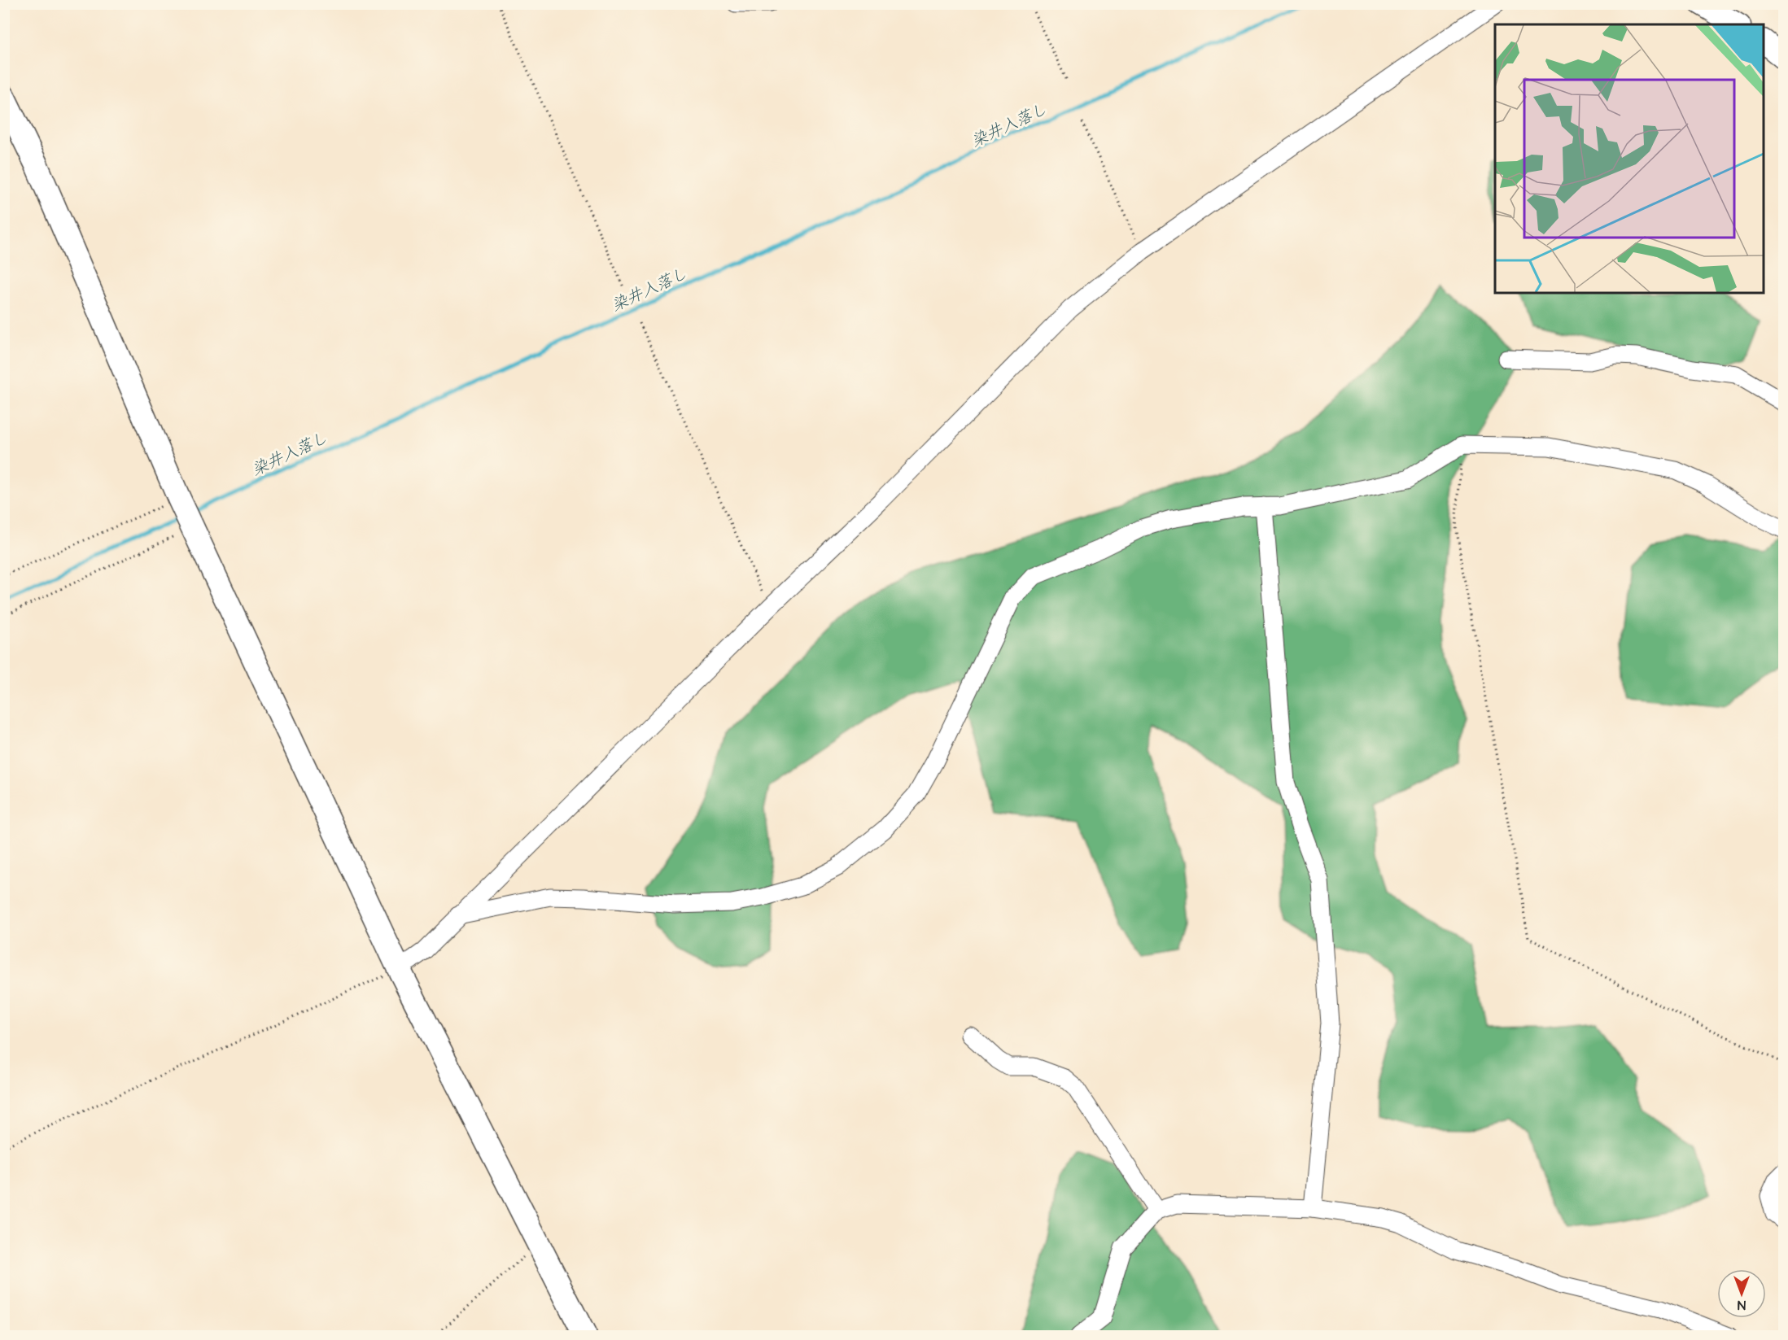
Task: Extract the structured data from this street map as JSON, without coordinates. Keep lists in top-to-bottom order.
{
  "water": ["染井入落し"],
  "north": "bottom"
}
